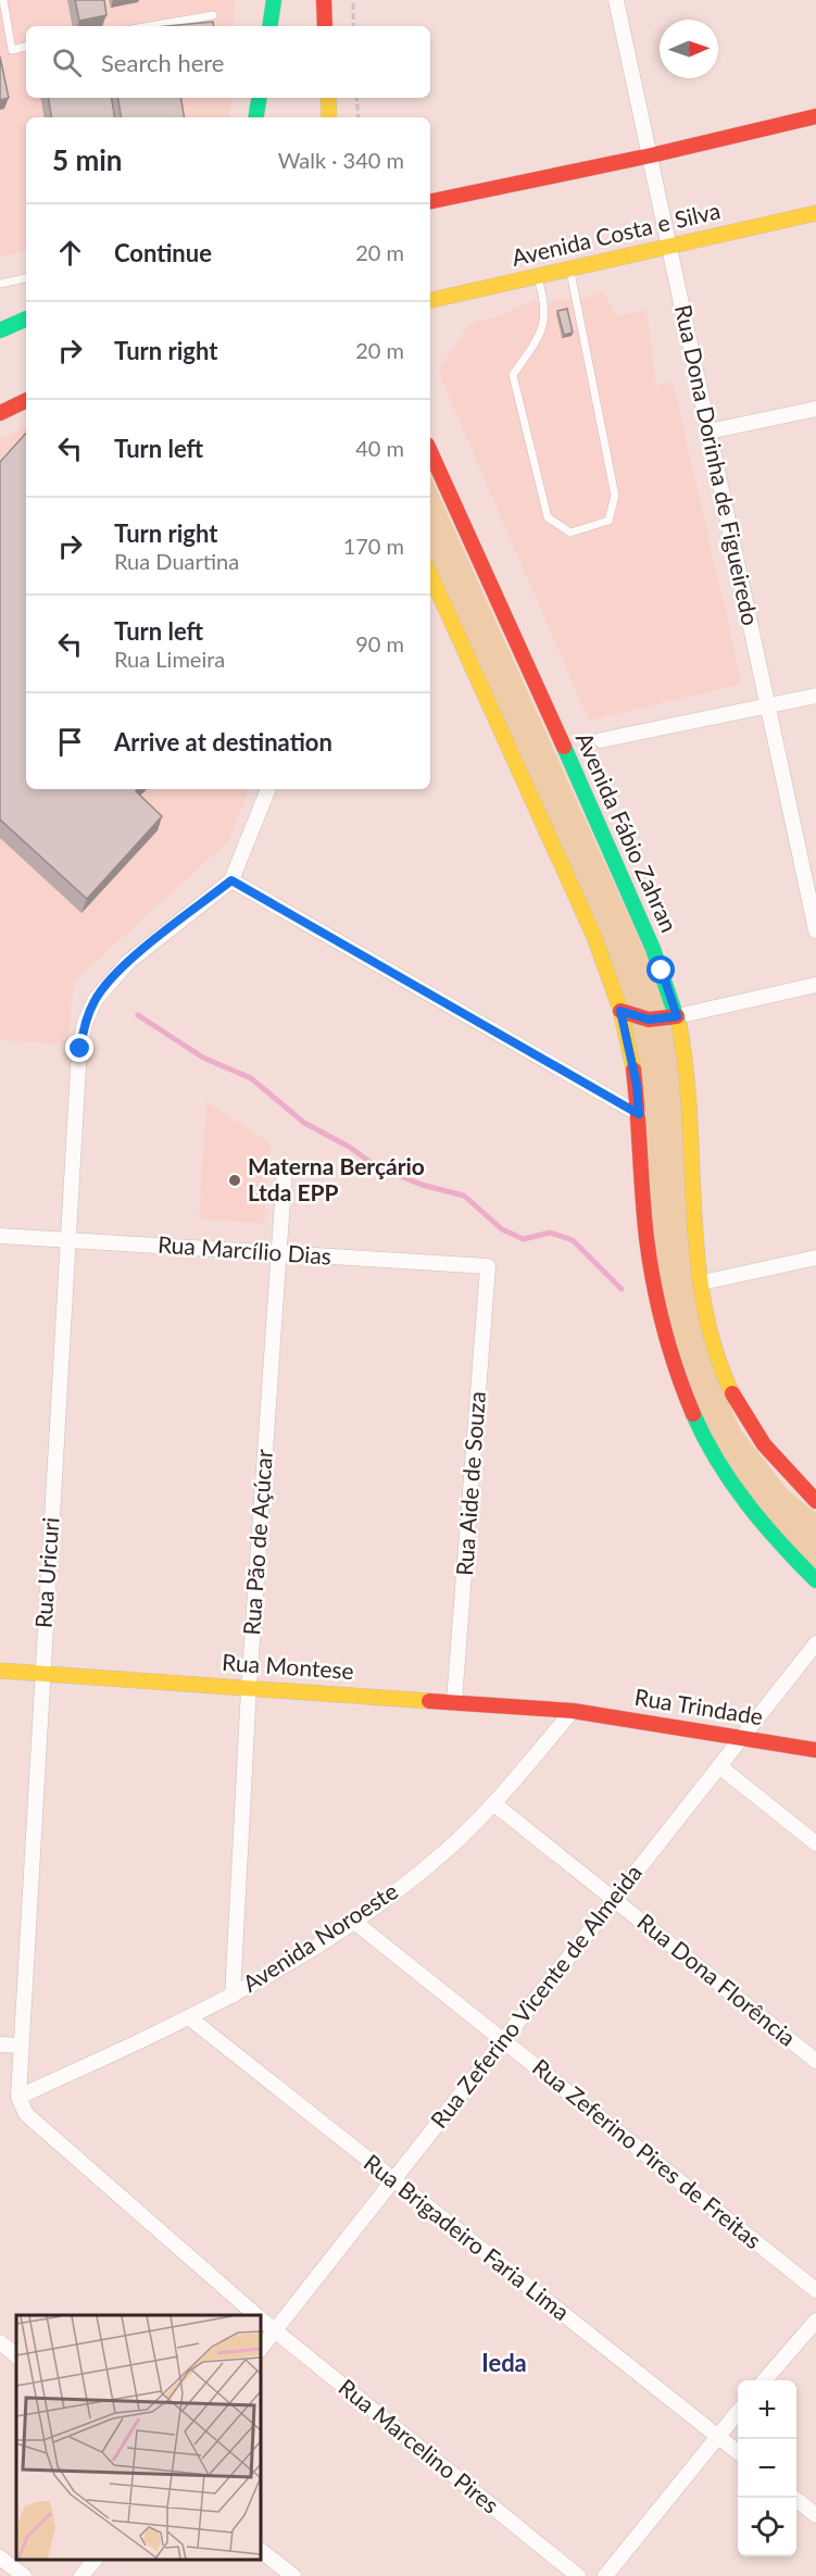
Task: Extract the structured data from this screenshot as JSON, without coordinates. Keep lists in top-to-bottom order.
{
  "streets": {
    "main road": [
      "Avenida Costa e Silva",
      "Avenida Fábio Zahran",
      "Rua Montese",
      "Rua Trindade"
    ],
    "street": [
      "Rua Dona Dorinha de Figueiredo",
      "Rua Marcílio Dias",
      "Rua Aide de Souza",
      "Rua Pão de Açúcar",
      "Rua Uricuri",
      "Avenida Noroeste",
      "Rua Dona Florência",
      "Rua Zeferino Vicente de Almeida",
      "Rua Zeferino Pires de Freitas",
      "Rua Brigadeiro Faria Lima",
      "Rua Marcelino Pires"
    ]
  },
  "crossings": [
    ["Avenida Costa e Silva", "Rua Dona Dorinha de Figueiredo"],
    ["Rua Marcílio Dias", "Rua Aide de Souza"],
    ["Rua Marcílio Dias", "Rua Pão de Açúcar"],
    ["Rua Marcílio Dias", "Rua Uricuri"],
    ["Rua Aide de Souza", "Rua Montese"],
    ["Rua Pão de Açúcar", "Rua Montese"],
    ["Rua Pão de Açúcar", "Avenida Noroeste"],
    ["Rua Uricuri", "Rua Montese"],
    ["Rua Uricuri", "Avenida Noroeste"],
    ["Rua Uricuri", "Rua Marcelino Pires"],
    ["Rua Montese", "Rua Trindade"],
    ["Rua Montese", "Avenida Noroeste"],
    ["Rua Trindade", "Avenida Noroeste"],
    ["Rua Trindade", "Rua Zeferino Vicente de Almeida"],
    ["Avenida Noroeste", "Rua Dona Florência"],
    ["Avenida Noroeste", "Rua Zeferino Pires de Freitas"],
    ["Avenida Noroeste", "Rua Brigadeiro Faria Lima"],
    ["Avenida Noroeste", "Rua Marcelino Pires"],
    ["Rua Dona Florência", "Rua Zeferino Vicente de Almeida"],
    ["Rua Zeferino Vicente de Almeida", "Rua Zeferino Pires de Freitas"],
    ["Rua Zeferino Vicente de Almeida", "Rua Brigadeiro Faria Lima"],
    ["Rua Zeferino Vicente de Almeida", "Rua Marcelino Pires"]
  ],
  "districts": ["Ieda"],
  "places": ["Materna Berçário Ltda EPP"],
  "north": "right",
  "page": {
    "search": "Search here",
    "heading": ["5 min", "Walk · 340 m"],
    "list": [
      ["Continue", "20 m"],
      ["Turn right", "20 m"],
      ["Turn left", "40 m"],
      ["Turn right", "Rua Duartina", "170 m"],
      ["Turn left", "Rua Limeira", "90 m"],
      "Arrive at destination"
    ],
    "map_buttons": ["+", "−"]
  }
}
